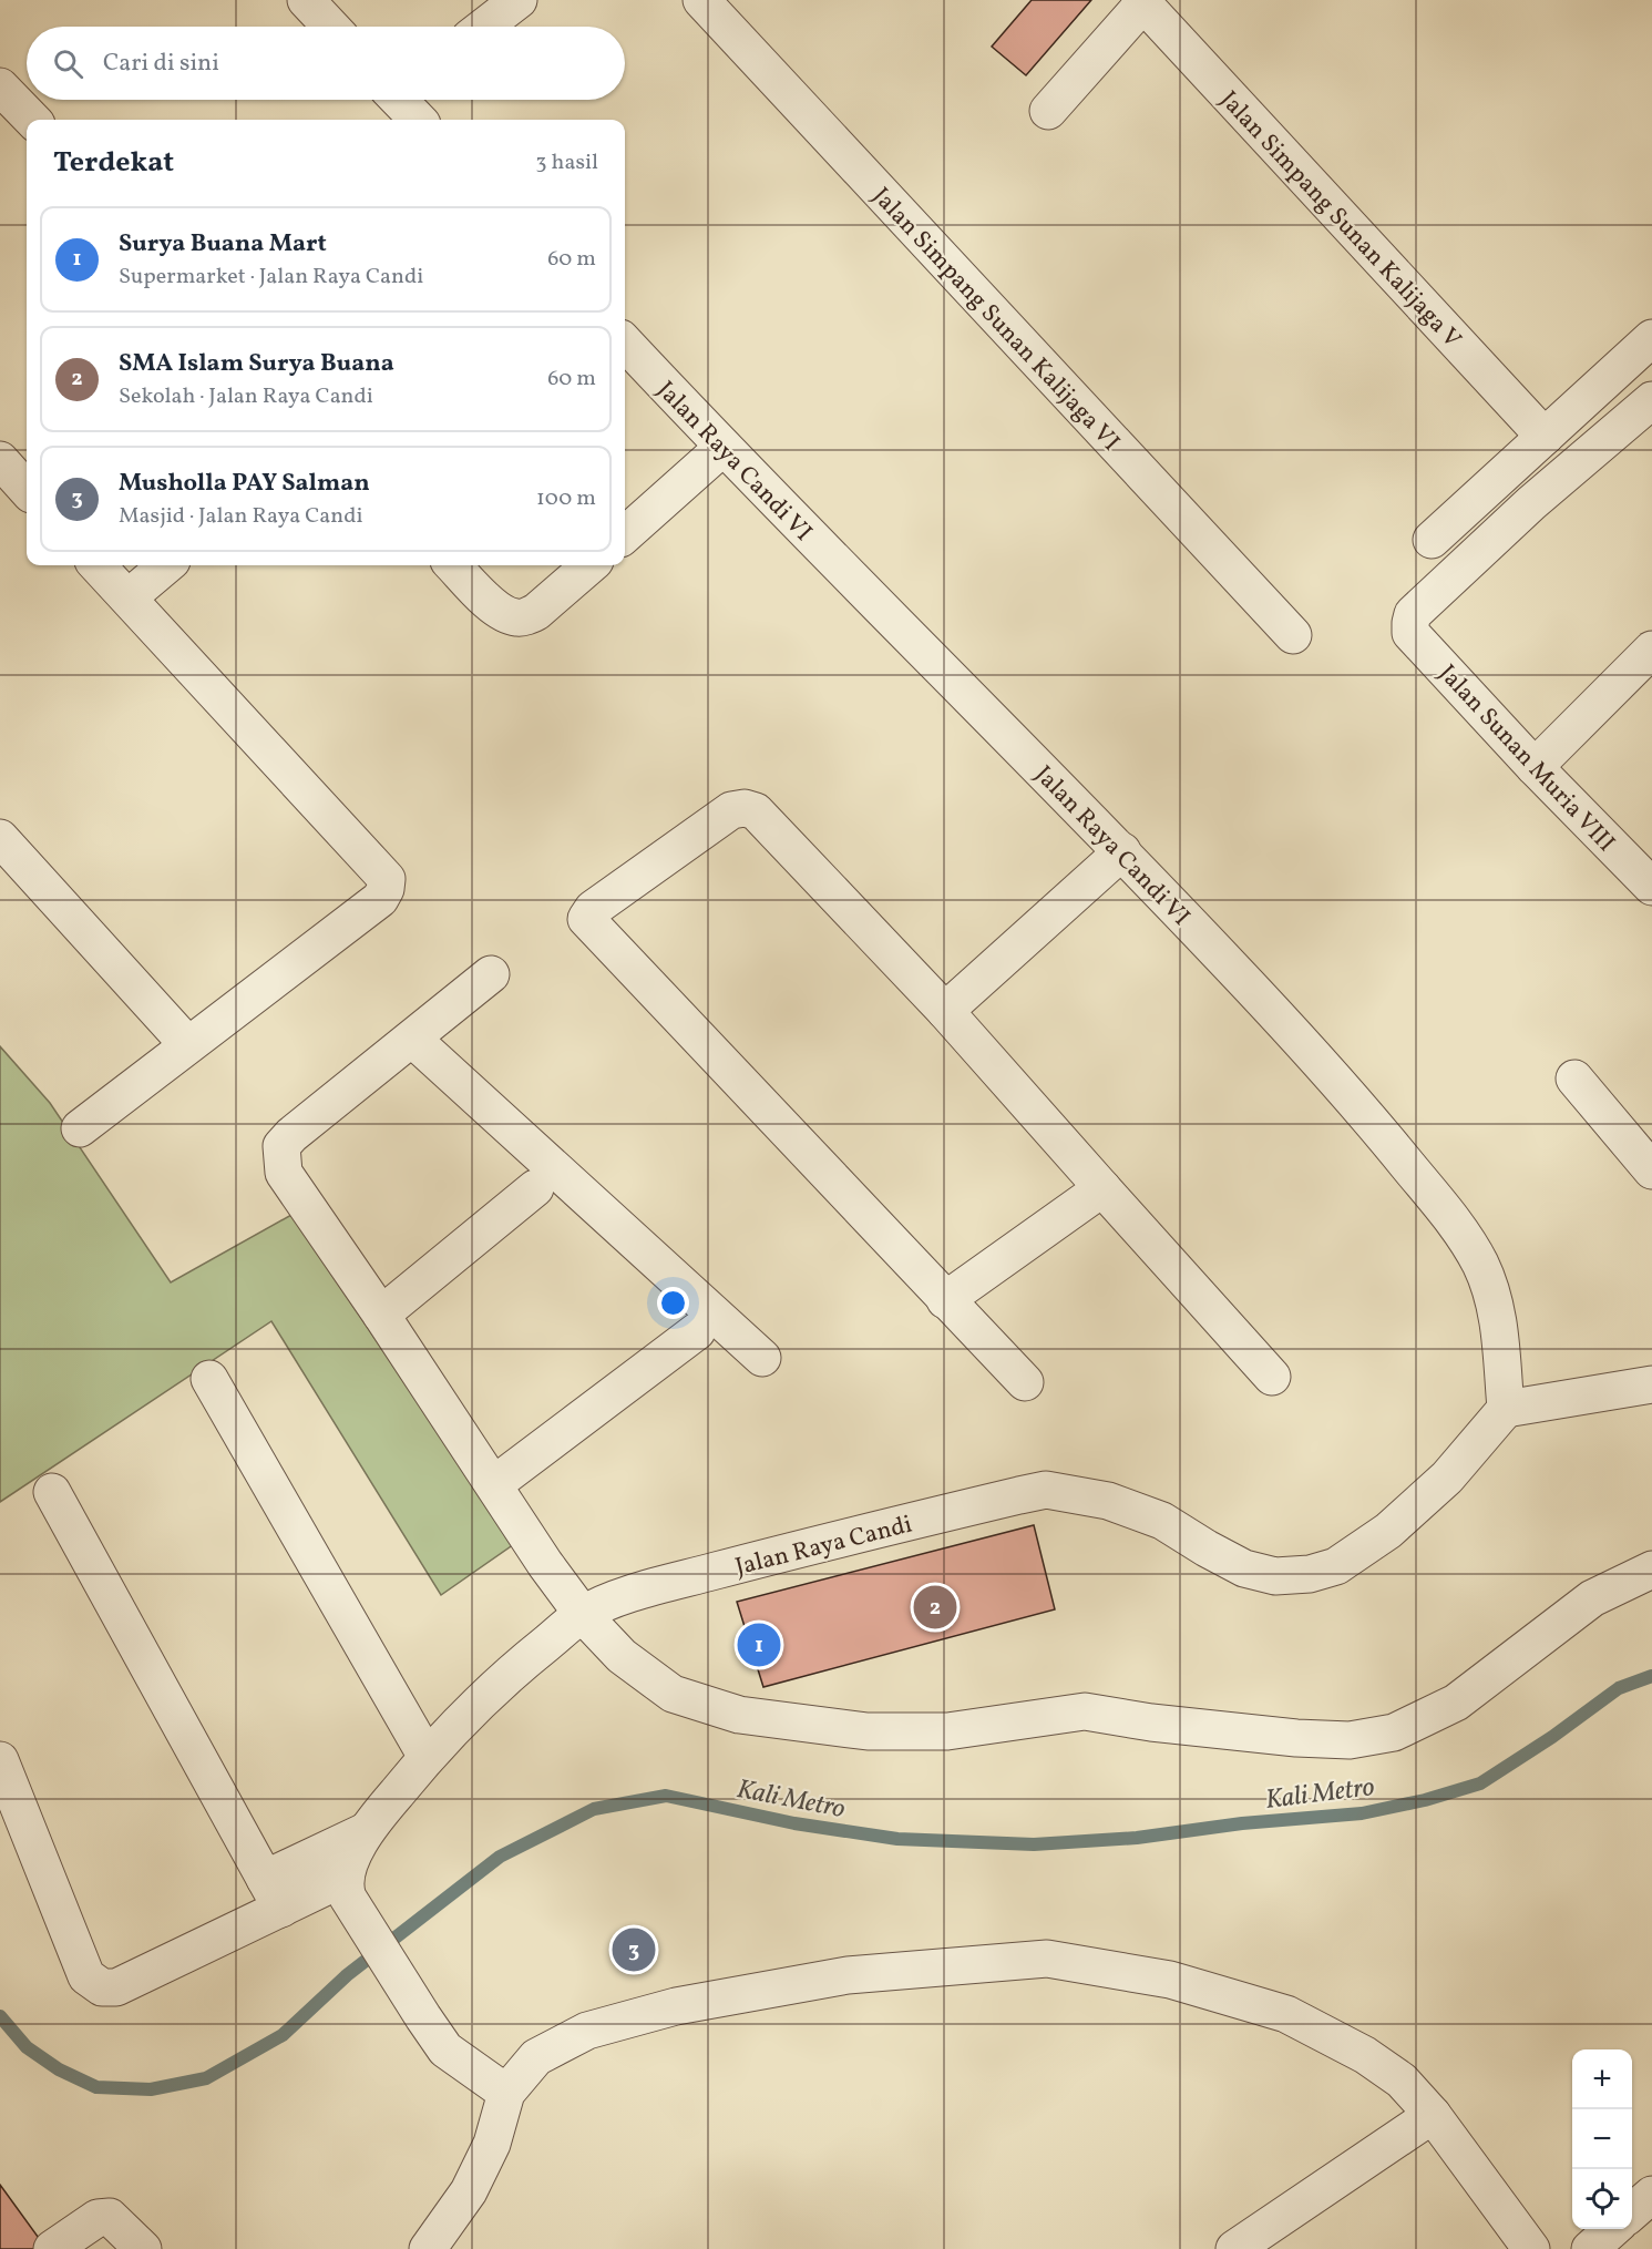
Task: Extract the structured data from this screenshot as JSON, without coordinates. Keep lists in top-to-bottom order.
{
  "streets": {
    "street": [
      "Jalan Simpang Sunan Kalijaga V",
      "Jalan Simpang Sunan Kalijaga VI",
      "Jalan Raya Candi VI",
      "Jalan Sunan Muria VIII",
      "Jalan Raya Candi"
    ]
  },
  "crossings": [
    ["Jalan Raya Candi VI", "Jalan Raya Candi"]
  ],
  "water": ["Kali Metro"],
  "page": {
    "search": "Cari di sini",
    "heading": ["Terdekat", "3 hasil"],
    "list": [
      {
        "mark": "1",
        "name": "Surya Buana Mart",
        "note": "Supermarket · Jalan Raya Candi",
        "value": "60 m"
      },
      {
        "mark": "2",
        "name": "SMA Islam Surya Buana",
        "note": "Sekolah · Jalan Raya Candi",
        "value": "60 m"
      },
      {
        "mark": "3",
        "name": "Musholla PAY Salman",
        "note": "Masjid · Jalan Raya Candi",
        "value": "100 m"
      }
    ],
    "pins": ["2", "1", "3"],
    "map_buttons": ["+", "−"]
  }
}
